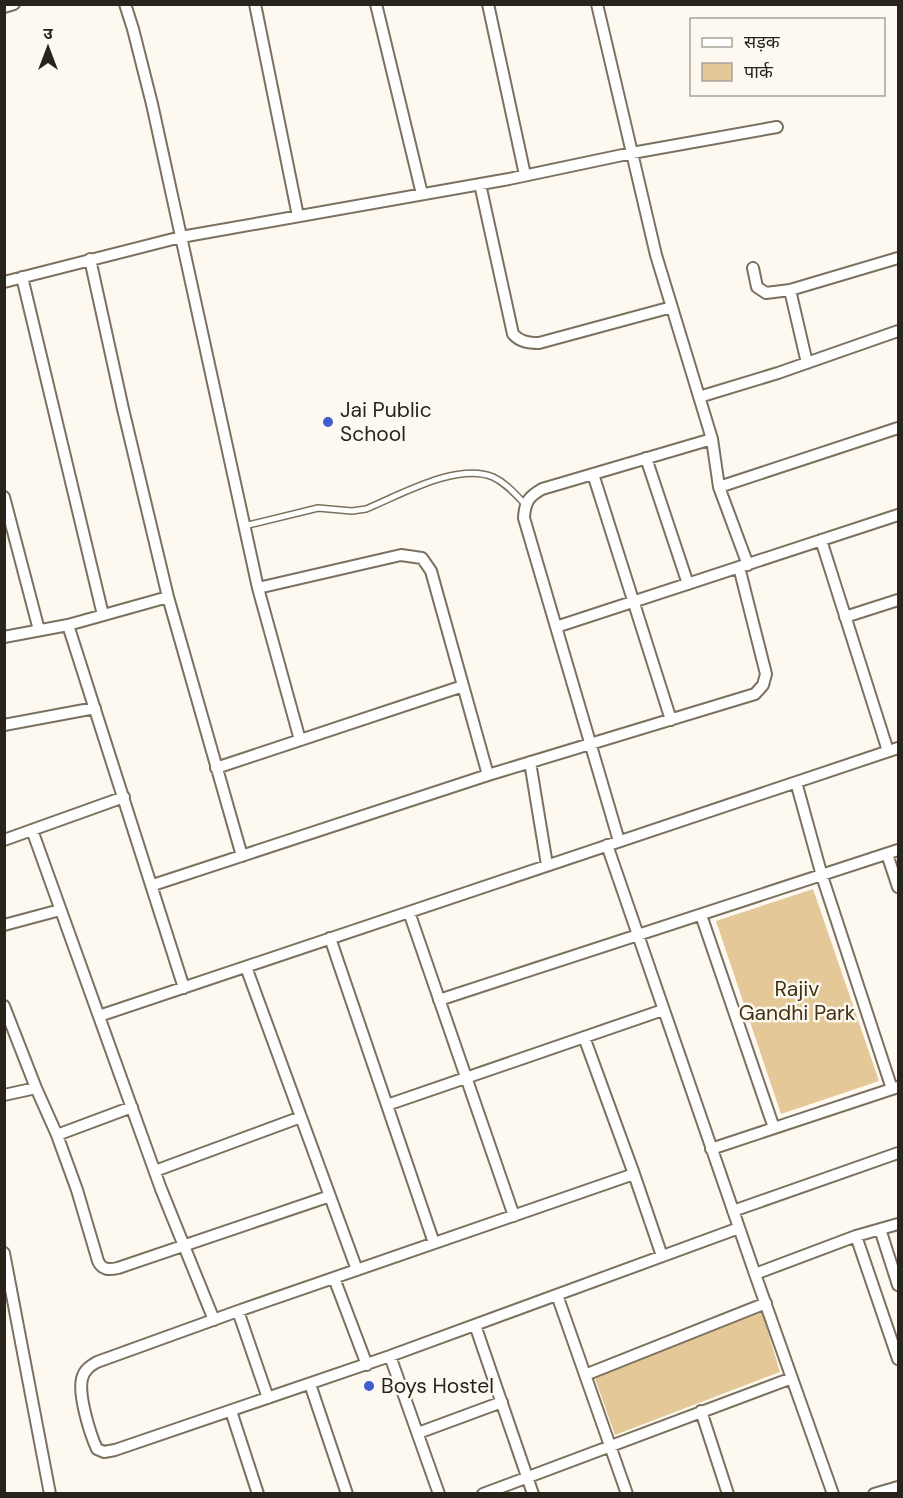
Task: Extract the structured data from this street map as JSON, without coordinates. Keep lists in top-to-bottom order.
{
  "parks": ["Rajiv Gandhi Park"],
  "places": ["Jai Public School", "Boys Hostel"],
  "legend": ["सड़क", "पार्क"],
  "north": "top"
}
